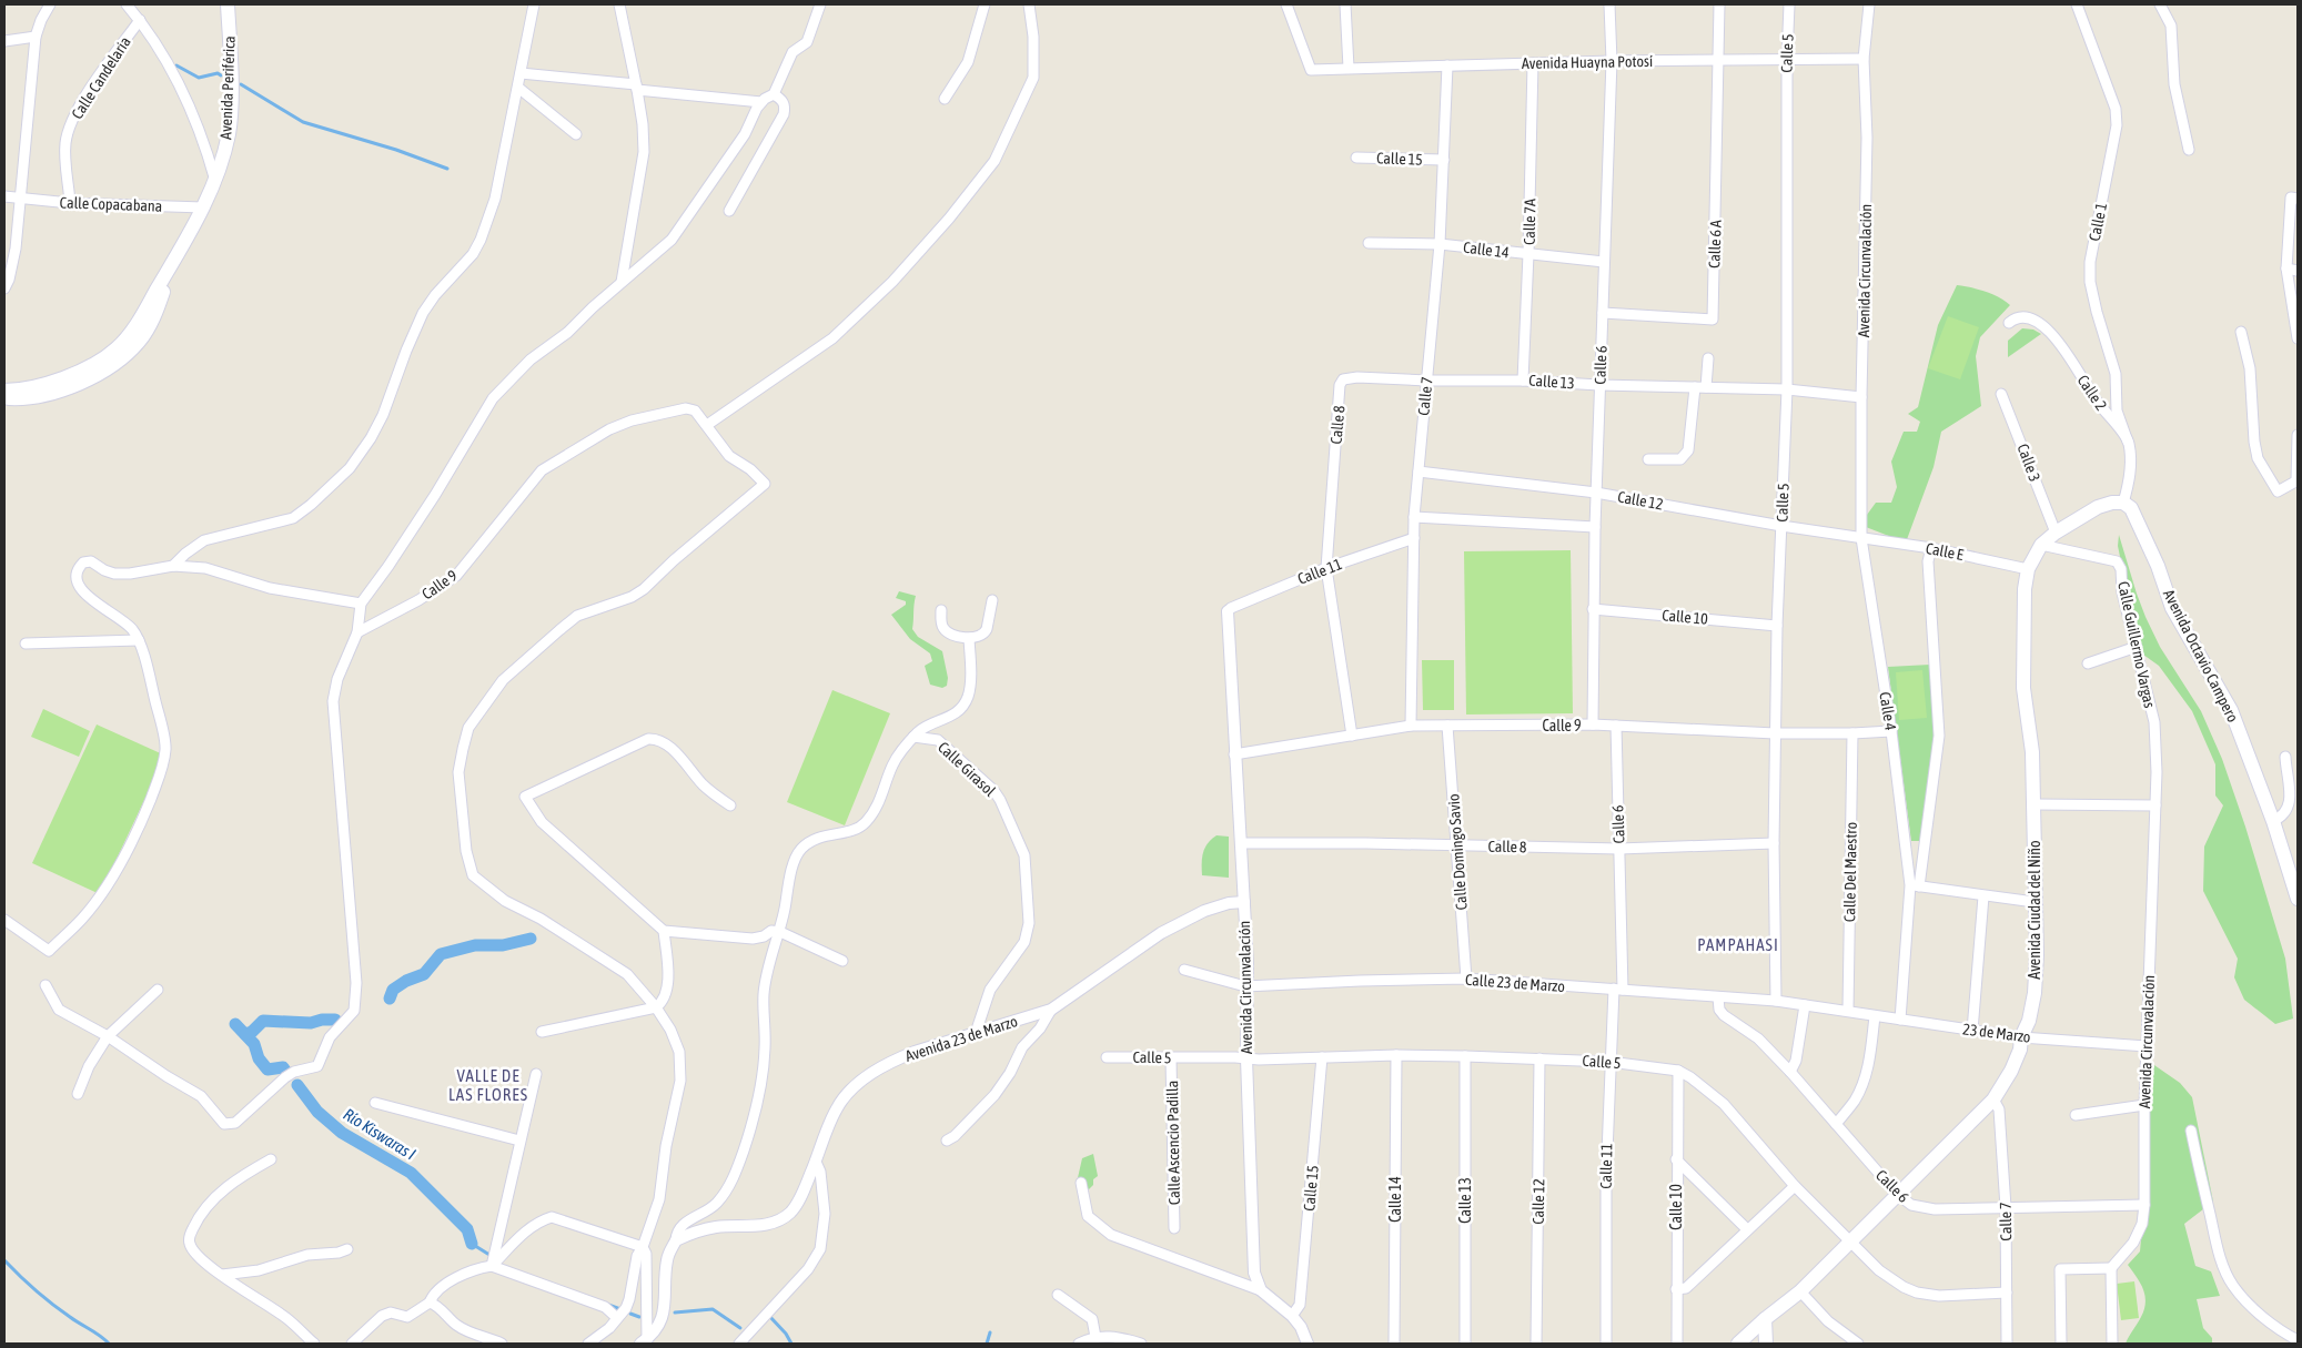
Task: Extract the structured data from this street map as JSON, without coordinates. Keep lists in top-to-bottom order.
{
  "streets": {
    "main road": ["Avenida Periférica", "Avenida Octavio Campero", "Avenida Ciudad del Niño"],
    "street": [
      "Calle 5",
      "Avenida Huayna Potosí",
      "Calle Candelaria",
      "Calle 15",
      "Calle Copacabana",
      "Calle 7A",
      "Calle 1",
      "Calle 6 A",
      "Calle 14",
      "Avenida Circunvalación",
      "Calle 6",
      "Calle 13",
      "Calle 2",
      "Calle 7",
      "Calle 8",
      "Calle 3",
      "Calle 12",
      "Calle E",
      "Calle 11",
      "Calle 9",
      "Calle 10",
      "Calle Guillermo Vargas",
      "Calle 4",
      "Calle Girasol",
      "Calle Domingo Savio",
      "Calle Del Maestro",
      "Calle 23 de Marzo",
      "23 de Marzo",
      "Avenida 23 de Marzo",
      "Calle Ascencio Padilla"
    ]
  },
  "crossings": [
    ["Calle 5", "Avenida Huayna Potosí"],
    ["Calle 5", "Calle 15"],
    ["Calle 5", "Calle 14"],
    ["Calle 5", "Avenida Circunvalación"],
    ["Calle 5", "Calle 13"],
    ["Calle 5", "Calle 7"],
    ["Calle 5", "Calle 8"],
    ["Calle 5", "Calle 12"],
    ["Calle 5", "Calle 11"],
    ["Calle 5", "Calle 9"],
    ["Calle 5", "Calle 10"],
    ["Calle 5", "Avenida Ciudad del Niño"],
    ["Calle 5", "Calle 23 de Marzo"],
    ["Calle 5", "Calle Ascencio Padilla"],
    ["Avenida Huayna Potosí", "Calle 7A"],
    ["Avenida Huayna Potosí", "Calle 6 A"],
    ["Avenida Huayna Potosí", "Avenida Circunvalación"],
    ["Avenida Huayna Potosí", "Calle 6"],
    ["Avenida Huayna Potosí", "Calle 7"],
    ["Calle Candelaria", "Calle Copacabana"],
    ["Avenida Periférica", "Calle Copacabana"],
    ["Calle 15", "Calle 7"],
    ["Calle 7A", "Calle 14"],
    ["Calle 7A", "Calle 13"],
    ["Calle 1", "Calle 2"],
    ["Calle 6 A", "Calle 6"],
    ["Calle 14", "Calle 6"],
    ["Calle 14", "Calle 7"],
    ["Avenida Circunvalación", "Calle 6"],
    ["Avenida Circunvalación", "Calle 13"],
    ["Avenida Circunvalación", "Calle 8"],
    ["Avenida Circunvalación", "Calle 12"],
    ["Avenida Circunvalación", "Calle E"],
    ["Avenida Circunvalación", "Calle 11"],
    ["Avenida Circunvalación", "Calle 9"],
    ["Avenida Circunvalación", "Calle Guillermo Vargas"],
    ["Avenida Circunvalación", "Calle 4"],
    ["Avenida Circunvalación", "Calle 23 de Marzo"],
    ["Avenida Circunvalación", "23 de Marzo"],
    ["Avenida Circunvalación", "Avenida 23 de Marzo"],
    ["Calle 6", "Calle 13"],
    ["Calle 6", "Calle 7"],
    ["Calle 6", "Calle 8"],
    ["Calle 6", "Calle 12"],
    ["Calle 6", "Calle 11"],
    ["Calle 6", "Calle 9"],
    ["Calle 6", "Calle 10"],
    ["Calle 6", "Avenida Ciudad del Niño"],
    ["Calle 6", "Calle 23 de Marzo"],
    ["Calle 13", "Calle 7"],
    ["Calle 13", "Calle 8"],
    ["Calle 7", "Calle 12"],
    ["Calle 7", "Calle 11"],
    ["Calle 7", "Calle 9"],
    ["Calle 7", "Avenida Ciudad del Niño"],
    ["Calle 8", "Calle 11"],
    ["Calle 8", "Calle 9"],
    ["Calle 8", "Calle Domingo Savio"],
    ["Calle 12", "Calle E"],
    ["Calle 12", "Calle 4"],
    ["Calle E", "Calle 4"],
    ["Calle E", "Avenida Ciudad del Niño"],
    ["Calle 11", "Calle 23 de Marzo"],
    ["Calle 9", "Calle 4"],
    ["Calle 9", "Calle Domingo Savio"],
    ["Calle 9", "Calle Del Maestro"],
    ["Calle 4", "23 de Marzo"],
    ["Calle Girasol", "Avenida 23 de Marzo"],
    ["Calle Domingo Savio", "Calle 23 de Marzo"],
    ["Calle Del Maestro", "Calle 23 de Marzo"],
    ["Calle Del Maestro", "23 de Marzo"],
    ["Avenida Ciudad del Niño", "23 de Marzo"],
    ["Calle 23 de Marzo", "23 de Marzo"]
  ],
  "districts": ["PAMPAHASI", "VALLE DE LAS FLORES"],
  "water": ["Río Kiswaras I"]
}
